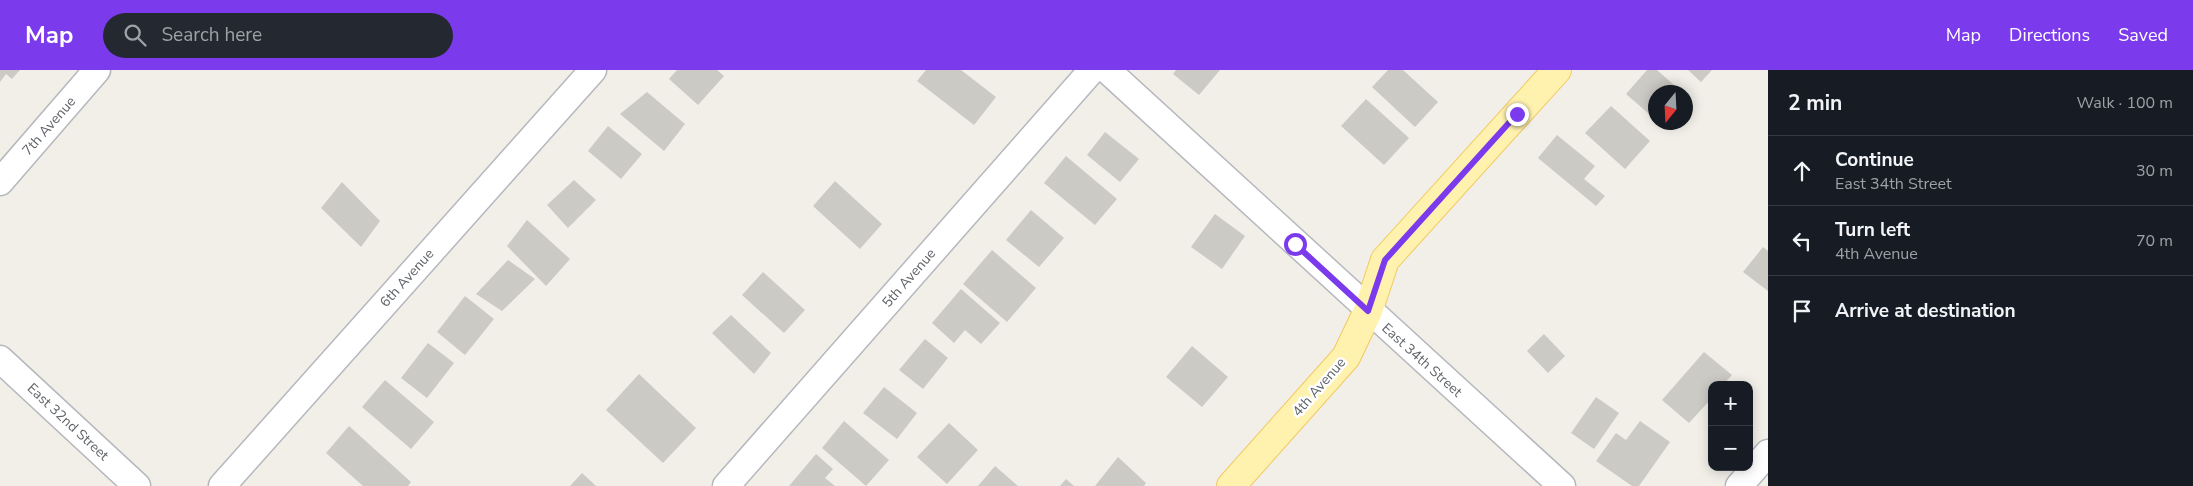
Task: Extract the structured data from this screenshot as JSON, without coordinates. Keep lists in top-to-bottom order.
{
  "streets": {
    "main road": ["4th Avenue"],
    "street": [
      "7th Avenue",
      "6th Avenue",
      "5th Avenue",
      "East 34th Street",
      "East 32nd Street"
    ]
  },
  "crossings": [
    ["East 34th Street", "4th Avenue"]
  ],
  "north": "bottom",
  "page": {
    "header": "Map",
    "search": "Search here",
    "nav": ["Map", "Directions", "Saved"],
    "heading": ["2 min", "Walk · 100 m"],
    "list": [
      ["Continue", "East 34th Street", "30 m"],
      ["Turn left", "4th Avenue", "70 m"],
      "Arrive at destination"
    ],
    "map_buttons": ["+", "−"]
  }
}
